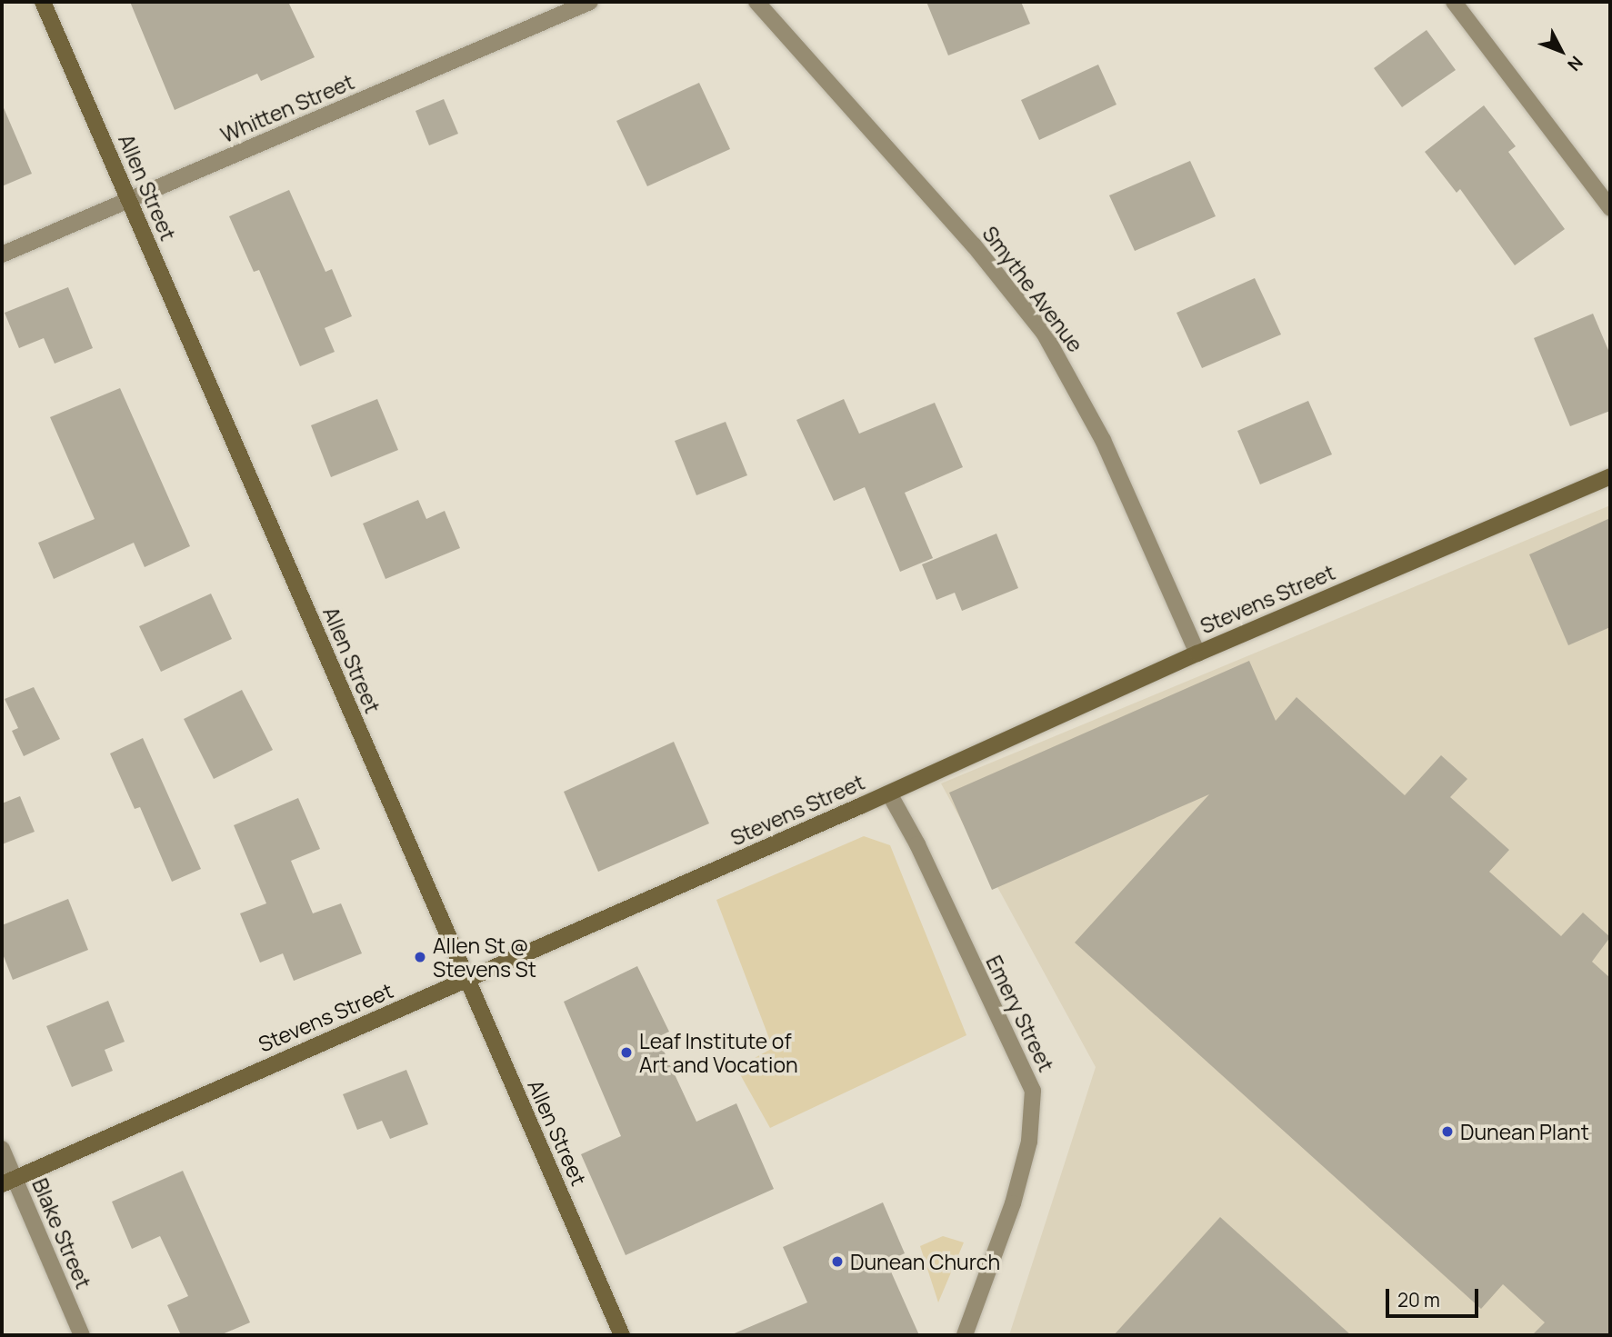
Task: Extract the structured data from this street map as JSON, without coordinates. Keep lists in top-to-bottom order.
{
  "streets": {
    "street": [
      "Whitten Street",
      "Allen Street",
      "Smythe Avenue",
      "Stevens Street",
      "Emery Street",
      "Blake Street"
    ]
  },
  "crossings": [
    ["Whitten Street", "Allen Street"],
    ["Allen Street", "Stevens Street"],
    ["Smythe Avenue", "Stevens Street"],
    ["Stevens Street", "Emery Street"],
    ["Stevens Street", "Blake Street"]
  ],
  "places": [
    "Allen St @ Stevens St",
    "Leaf Institute of Art and Vocation",
    "Dunean Plant",
    "Dunean Church"
  ],
  "scale_bar": "20 m",
  "north": "bottom right"
}
